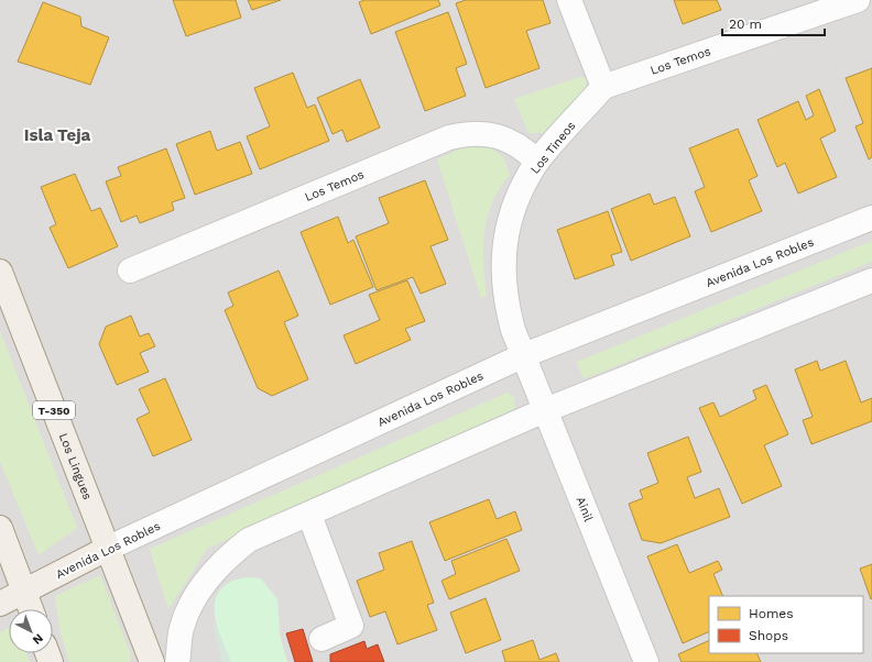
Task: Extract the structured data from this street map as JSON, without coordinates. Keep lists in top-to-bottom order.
{
  "streets": {
    "main road": ["Avenida Los Robles", "T-350", "Los Lingues"],
    "street": ["Los Temos", "Los Tineos", "Ainil"]
  },
  "crossings": [
    ["Los Temos", "Los Tineos"],
    ["Los Tineos", "Avenida Los Robles"],
    ["Los Tineos", "Ainil"],
    ["Avenida Los Robles", "Los Lingues"],
    ["Avenida Los Robles", "Ainil"]
  ],
  "districts": ["Isla Teja"],
  "legend": ["Homes", "Shops"],
  "scale_bar": "20 m",
  "north": "bottom right"
}
